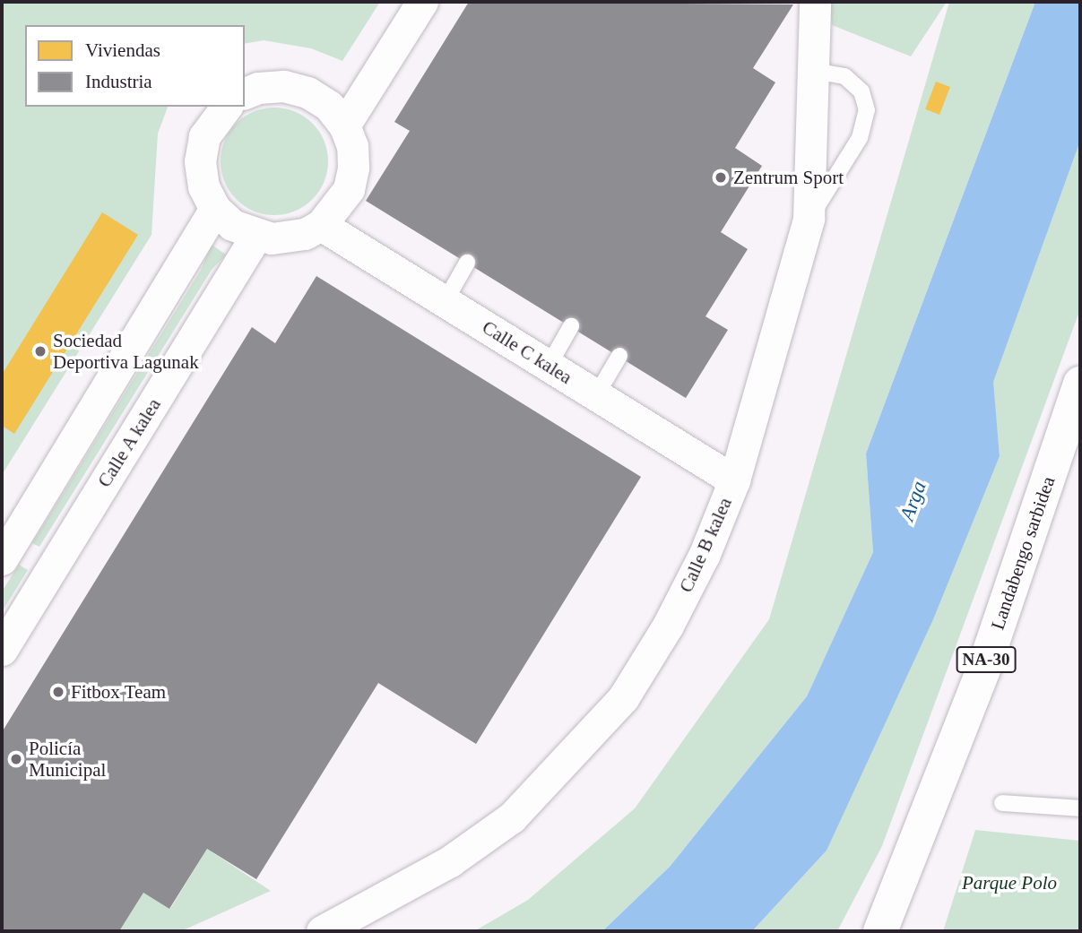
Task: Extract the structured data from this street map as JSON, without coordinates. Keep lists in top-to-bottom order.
{
  "streets": {
    "highway": ["Landabengo sarbidea", "NA-30"],
    "street": ["Calle C kalea", "Calle A kalea", "Calle B kalea"]
  },
  "crossings": [
    ["Calle C kalea", "Calle B kalea"]
  ],
  "water": ["Arga"],
  "parks": ["Parque Polo"],
  "places": [
    "Zentrum Sport",
    "Sociedad Deportiva Lagunak",
    "Fitbox Team",
    "Policía Municipal"
  ],
  "legend": ["Viviendas", "Industria"]
}
